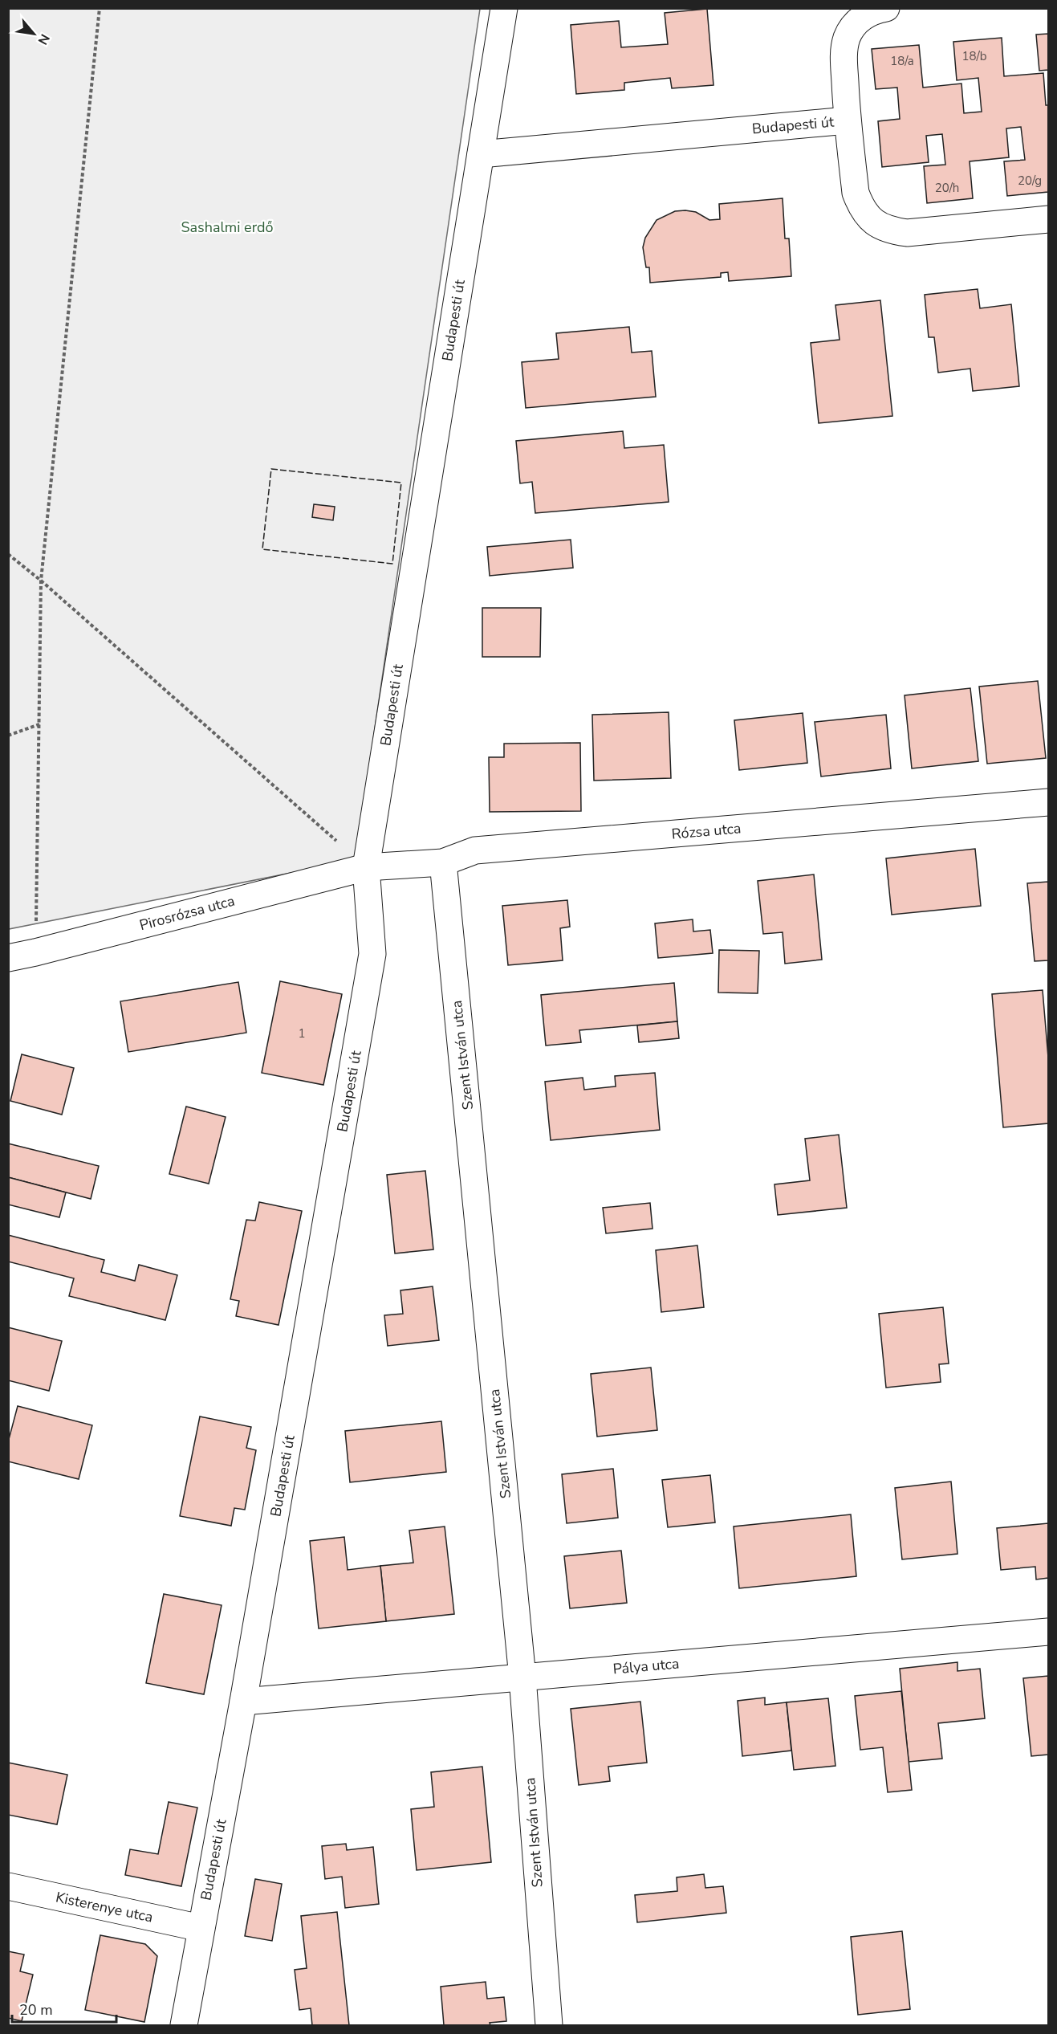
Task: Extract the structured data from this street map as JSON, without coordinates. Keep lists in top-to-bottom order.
{
  "streets": {
    "street": [
      "Budapesti út",
      "Rózsa utca",
      "Pirosrózsa utca",
      "Szent István utca",
      "Pálya utca",
      "Kisterenye utca"
    ]
  },
  "crossings": [
    ["Budapesti út", "Rózsa utca"],
    ["Budapesti út", "Pirosrózsa utca"],
    ["Budapesti út", "Pálya utca"],
    ["Budapesti út", "Kisterenye utca"],
    ["Rózsa utca", "Pirosrózsa utca"],
    ["Rózsa utca", "Szent István utca"],
    ["Szent István utca", "Pálya utca"]
  ],
  "parks": ["Sashalmi erdő"],
  "house_numbers": [
    "18/b",
    "18/a",
    "20/g",
    "20/h",
    "1"
  ],
  "scale_bar": "20 m",
  "north": "bottom right"
}
